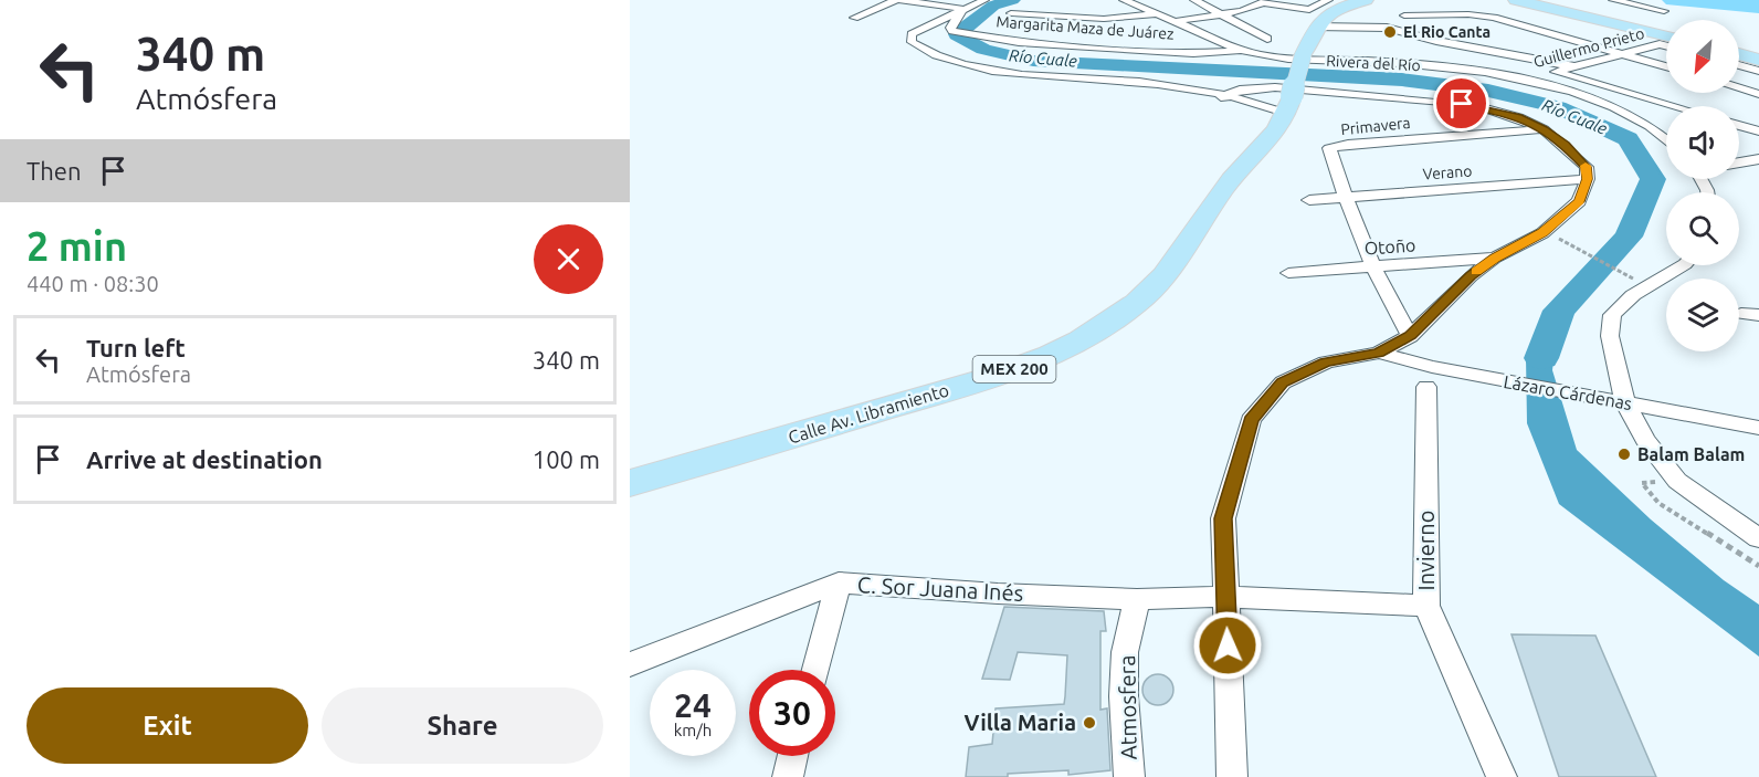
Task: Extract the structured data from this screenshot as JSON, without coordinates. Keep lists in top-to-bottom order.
{
  "streets": {
    "main road": ["MEX 200", "Calle Av. Libramiento"],
    "street": [
      "Margarita Maza de Juárez",
      "Guillermo Prieto",
      "Rivera del Río",
      "Primavera",
      "Verano",
      "Otoño",
      "Lázaro Cárdenas",
      "Invierno",
      "C. Sor Juana Inés",
      "Atmosfera"
    ]
  },
  "crossings": [
    ["Margarita Maza de Juárez", "Rivera del Río"],
    ["Guillermo Prieto", "Rivera del Río"],
    ["Rivera del Río", "Calle Av. Libramiento"],
    ["Primavera", "Verano"],
    ["Invierno", "C. Sor Juana Inés"],
    ["C. Sor Juana Inés", "Atmosfera"]
  ],
  "water": ["Río Cuale"],
  "places": ["El Rio Canta", "Balam Balam", "Villa Maria"],
  "north": "bottom left",
  "page": {
    "turn": ["340 m", "Atmósfera"],
    "then": "Then",
    "heading": ["2 min", "440 m · 08:30"],
    "list": [
      {
        "name": "Turn left",
        "note": "Atmósfera",
        "value": "340 m"
      },
      {
        "name": "Arrive at destination",
        "value": "100 m"
      }
    ],
    "speed": "24 km/h",
    "limit": "30",
    "buttons": ["Exit", "Share"]
  }
}
